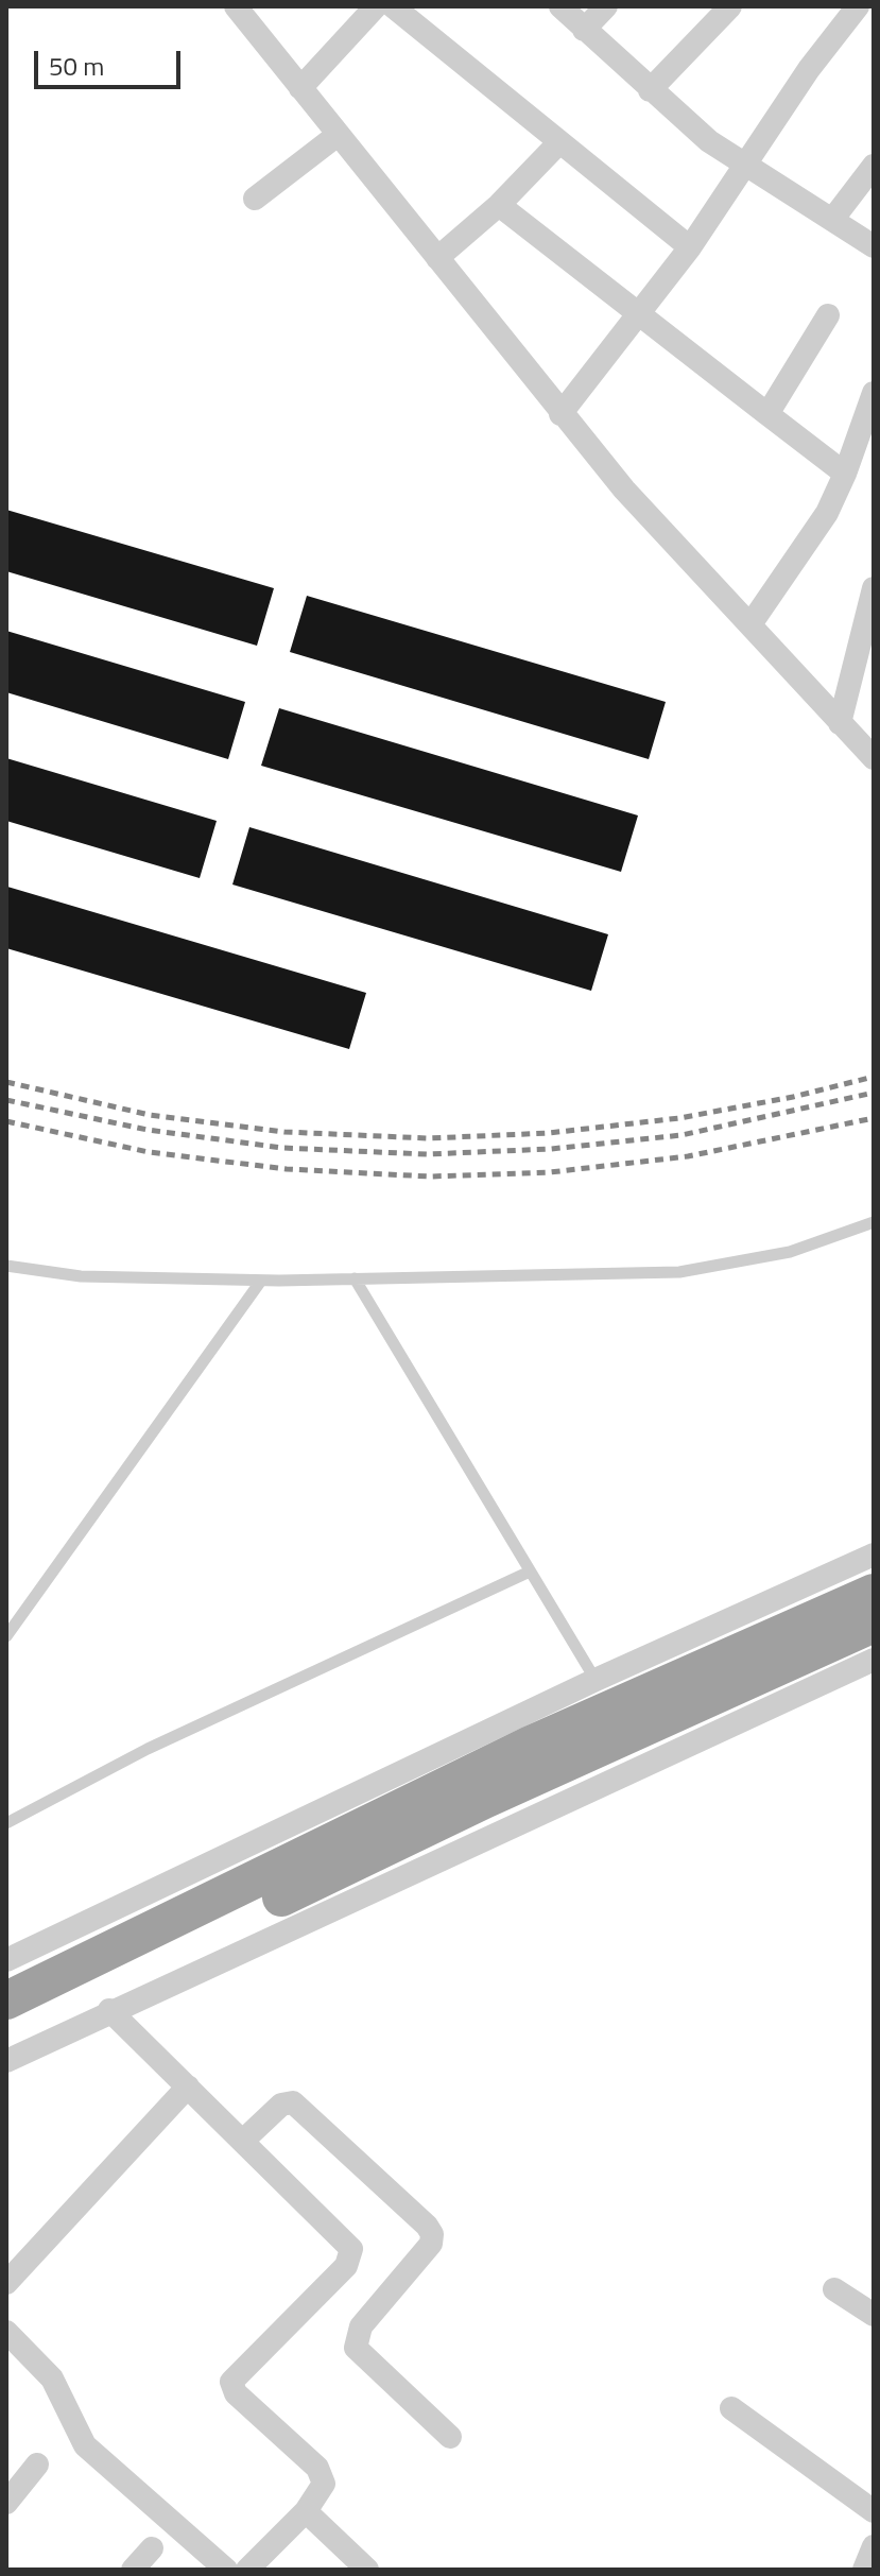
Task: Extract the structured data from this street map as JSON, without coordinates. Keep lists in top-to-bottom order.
{
  "scale_bar": "50 m"
}
